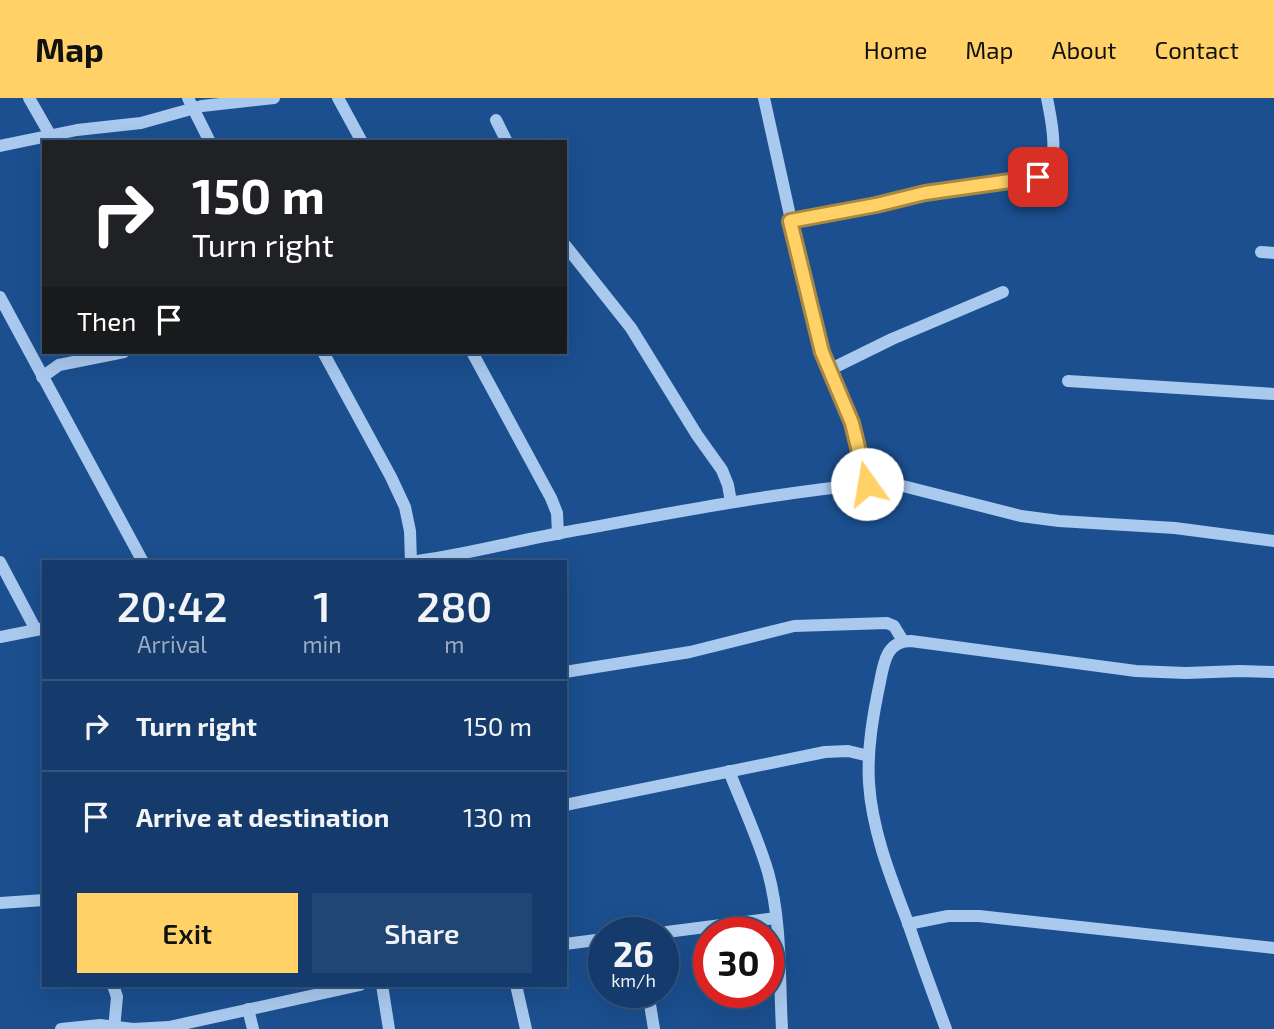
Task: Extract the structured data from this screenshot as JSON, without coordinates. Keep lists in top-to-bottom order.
{
  "page": {
    "header": "Map",
    "nav": [
      "Home",
      "Map",
      "About",
      "Contact"
    ],
    "turn": ["150 m", "Turn right"],
    "then": "Then",
    "eta": [
      "20:42",
      "Arrival",
      "1",
      "min",
      "280",
      "m"
    ],
    "list": [
      {
        "name": "Turn right",
        "value": "150 m"
      },
      {
        "name": "Arrive at destination",
        "value": "130 m"
      }
    ],
    "buttons": ["Exit", "Share"],
    "speed": "26 km/h",
    "limit": "30"
  }
}
